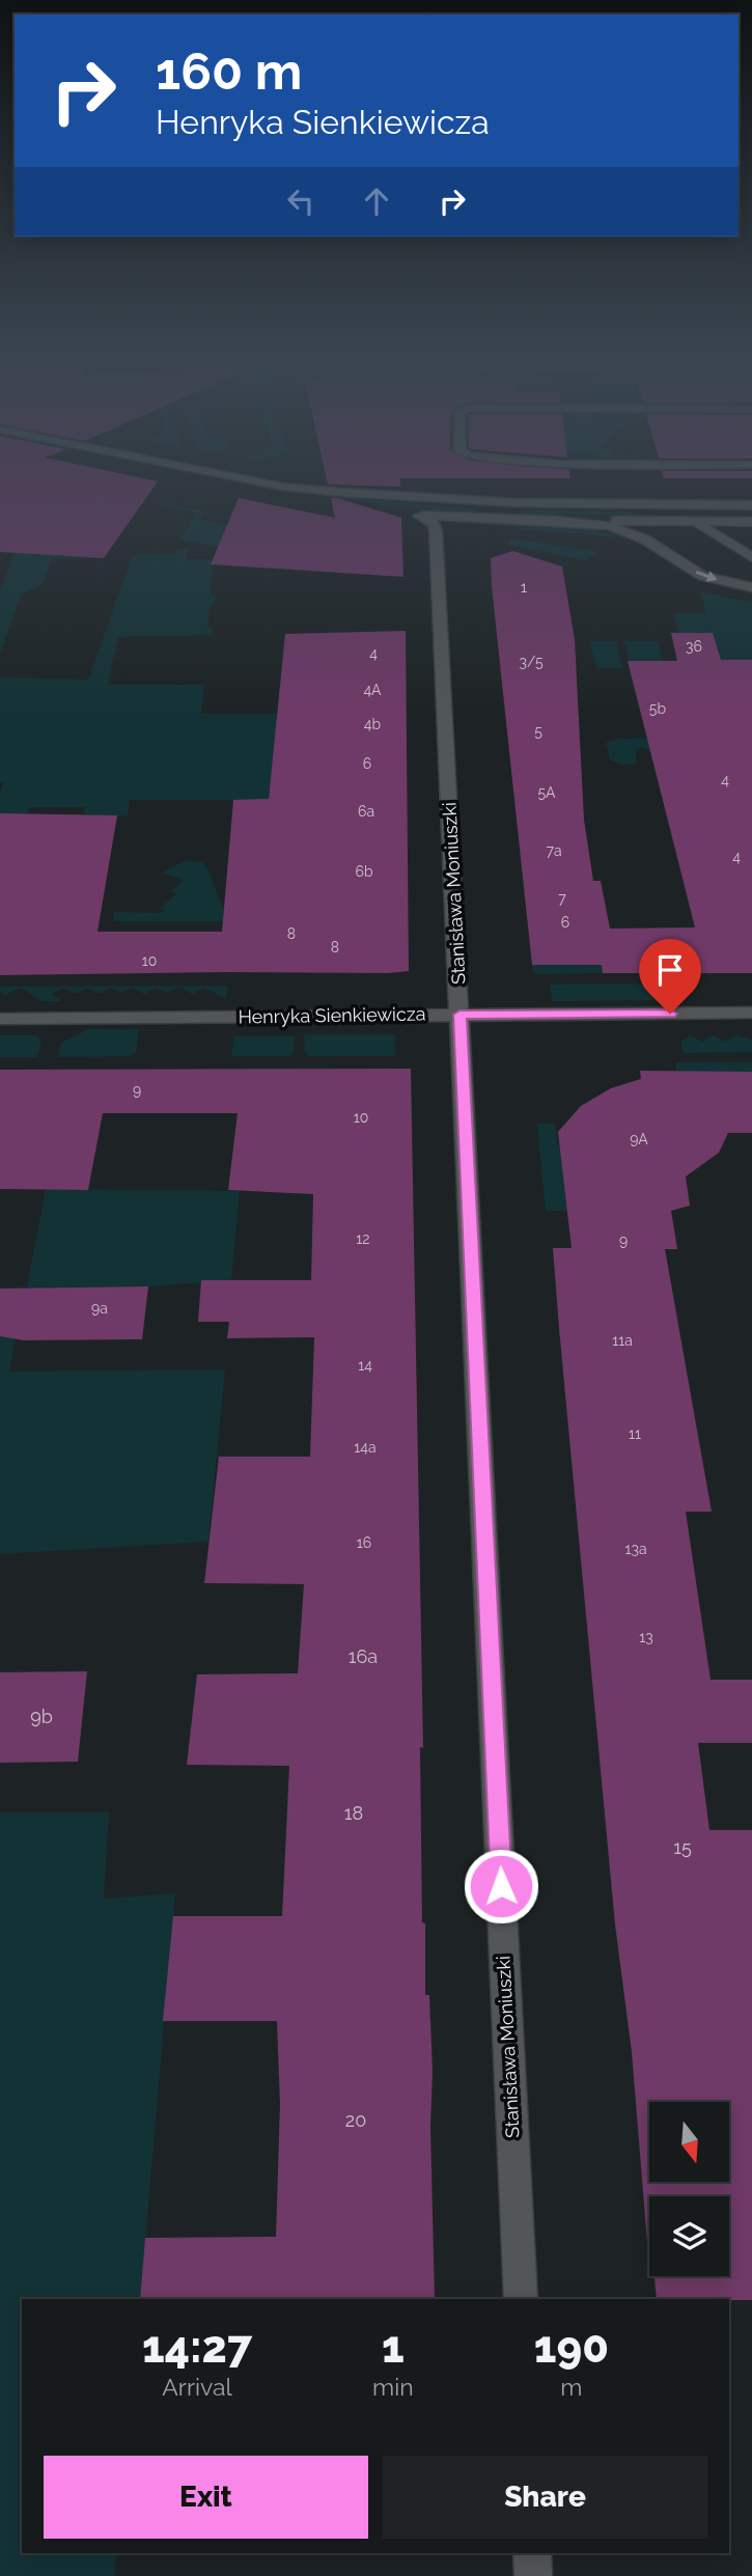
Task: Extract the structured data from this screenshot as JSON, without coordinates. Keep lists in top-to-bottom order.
{
  "streets": {
    "street": ["Stanisława Moniuszki", "Henryka Sienkiewicza"]
  },
  "crossings": [
    ["Stanisława Moniuszki", "Henryka Sienkiewicza"]
  ],
  "house_numbers": [
    "1",
    "36",
    "4",
    "3/5",
    "4A",
    "5b",
    "4b",
    "5",
    "6",
    "4",
    "5A",
    "6a",
    "7a",
    "4",
    "6b",
    "7",
    "6",
    "8",
    "8",
    "10",
    "9",
    "10",
    "9A",
    "12",
    "9",
    "9a",
    "11a",
    "14",
    "11",
    "14a",
    "16",
    "13a",
    "13",
    "16a",
    "9b",
    "18",
    "15",
    "20"
  ],
  "north": "bottom",
  "page": {
    "turn": ["160 m", "Henryka Sienkiewicza"],
    "eta": [
      "14:27",
      "Arrival",
      "1",
      "min",
      "190",
      "m"
    ],
    "buttons": ["Exit", "Share"]
  }
}
